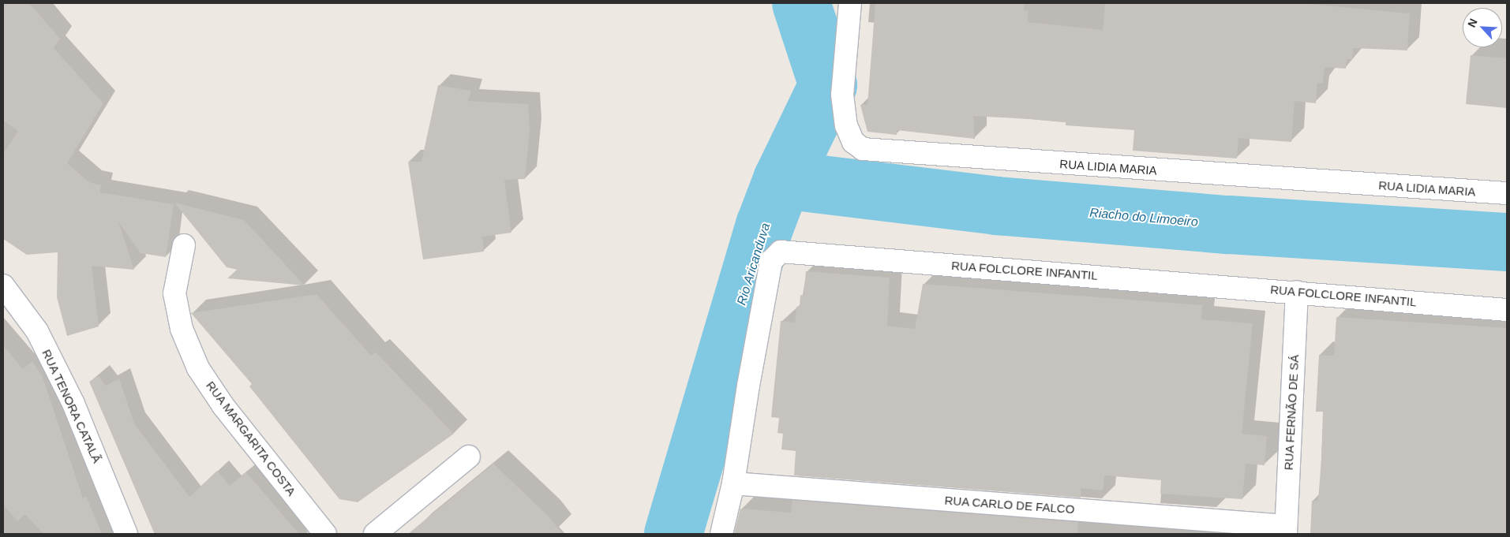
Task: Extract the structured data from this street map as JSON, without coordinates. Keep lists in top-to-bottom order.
{
  "streets": {
    "street": [
      "RUA LIDIA MARIA",
      "RUA FOLCLORE INFANTIL",
      "RUA TENORA CATALÃ",
      "RUA FERNÃO DE SÁ",
      "RUA MARGARITA COSTA",
      "RUA CARLO DE FALCO"
    ]
  },
  "crossings": [
    ["RUA FOLCLORE INFANTIL", "RUA FERNÃO DE SÁ"],
    ["RUA FOLCLORE INFANTIL", "RUA CARLO DE FALCO"],
    ["RUA FERNÃO DE SÁ", "RUA CARLO DE FALCO"]
  ],
  "water": ["Riacho do Limoeiro", "Rio Aricanduva"],
  "north": "top left"
}
